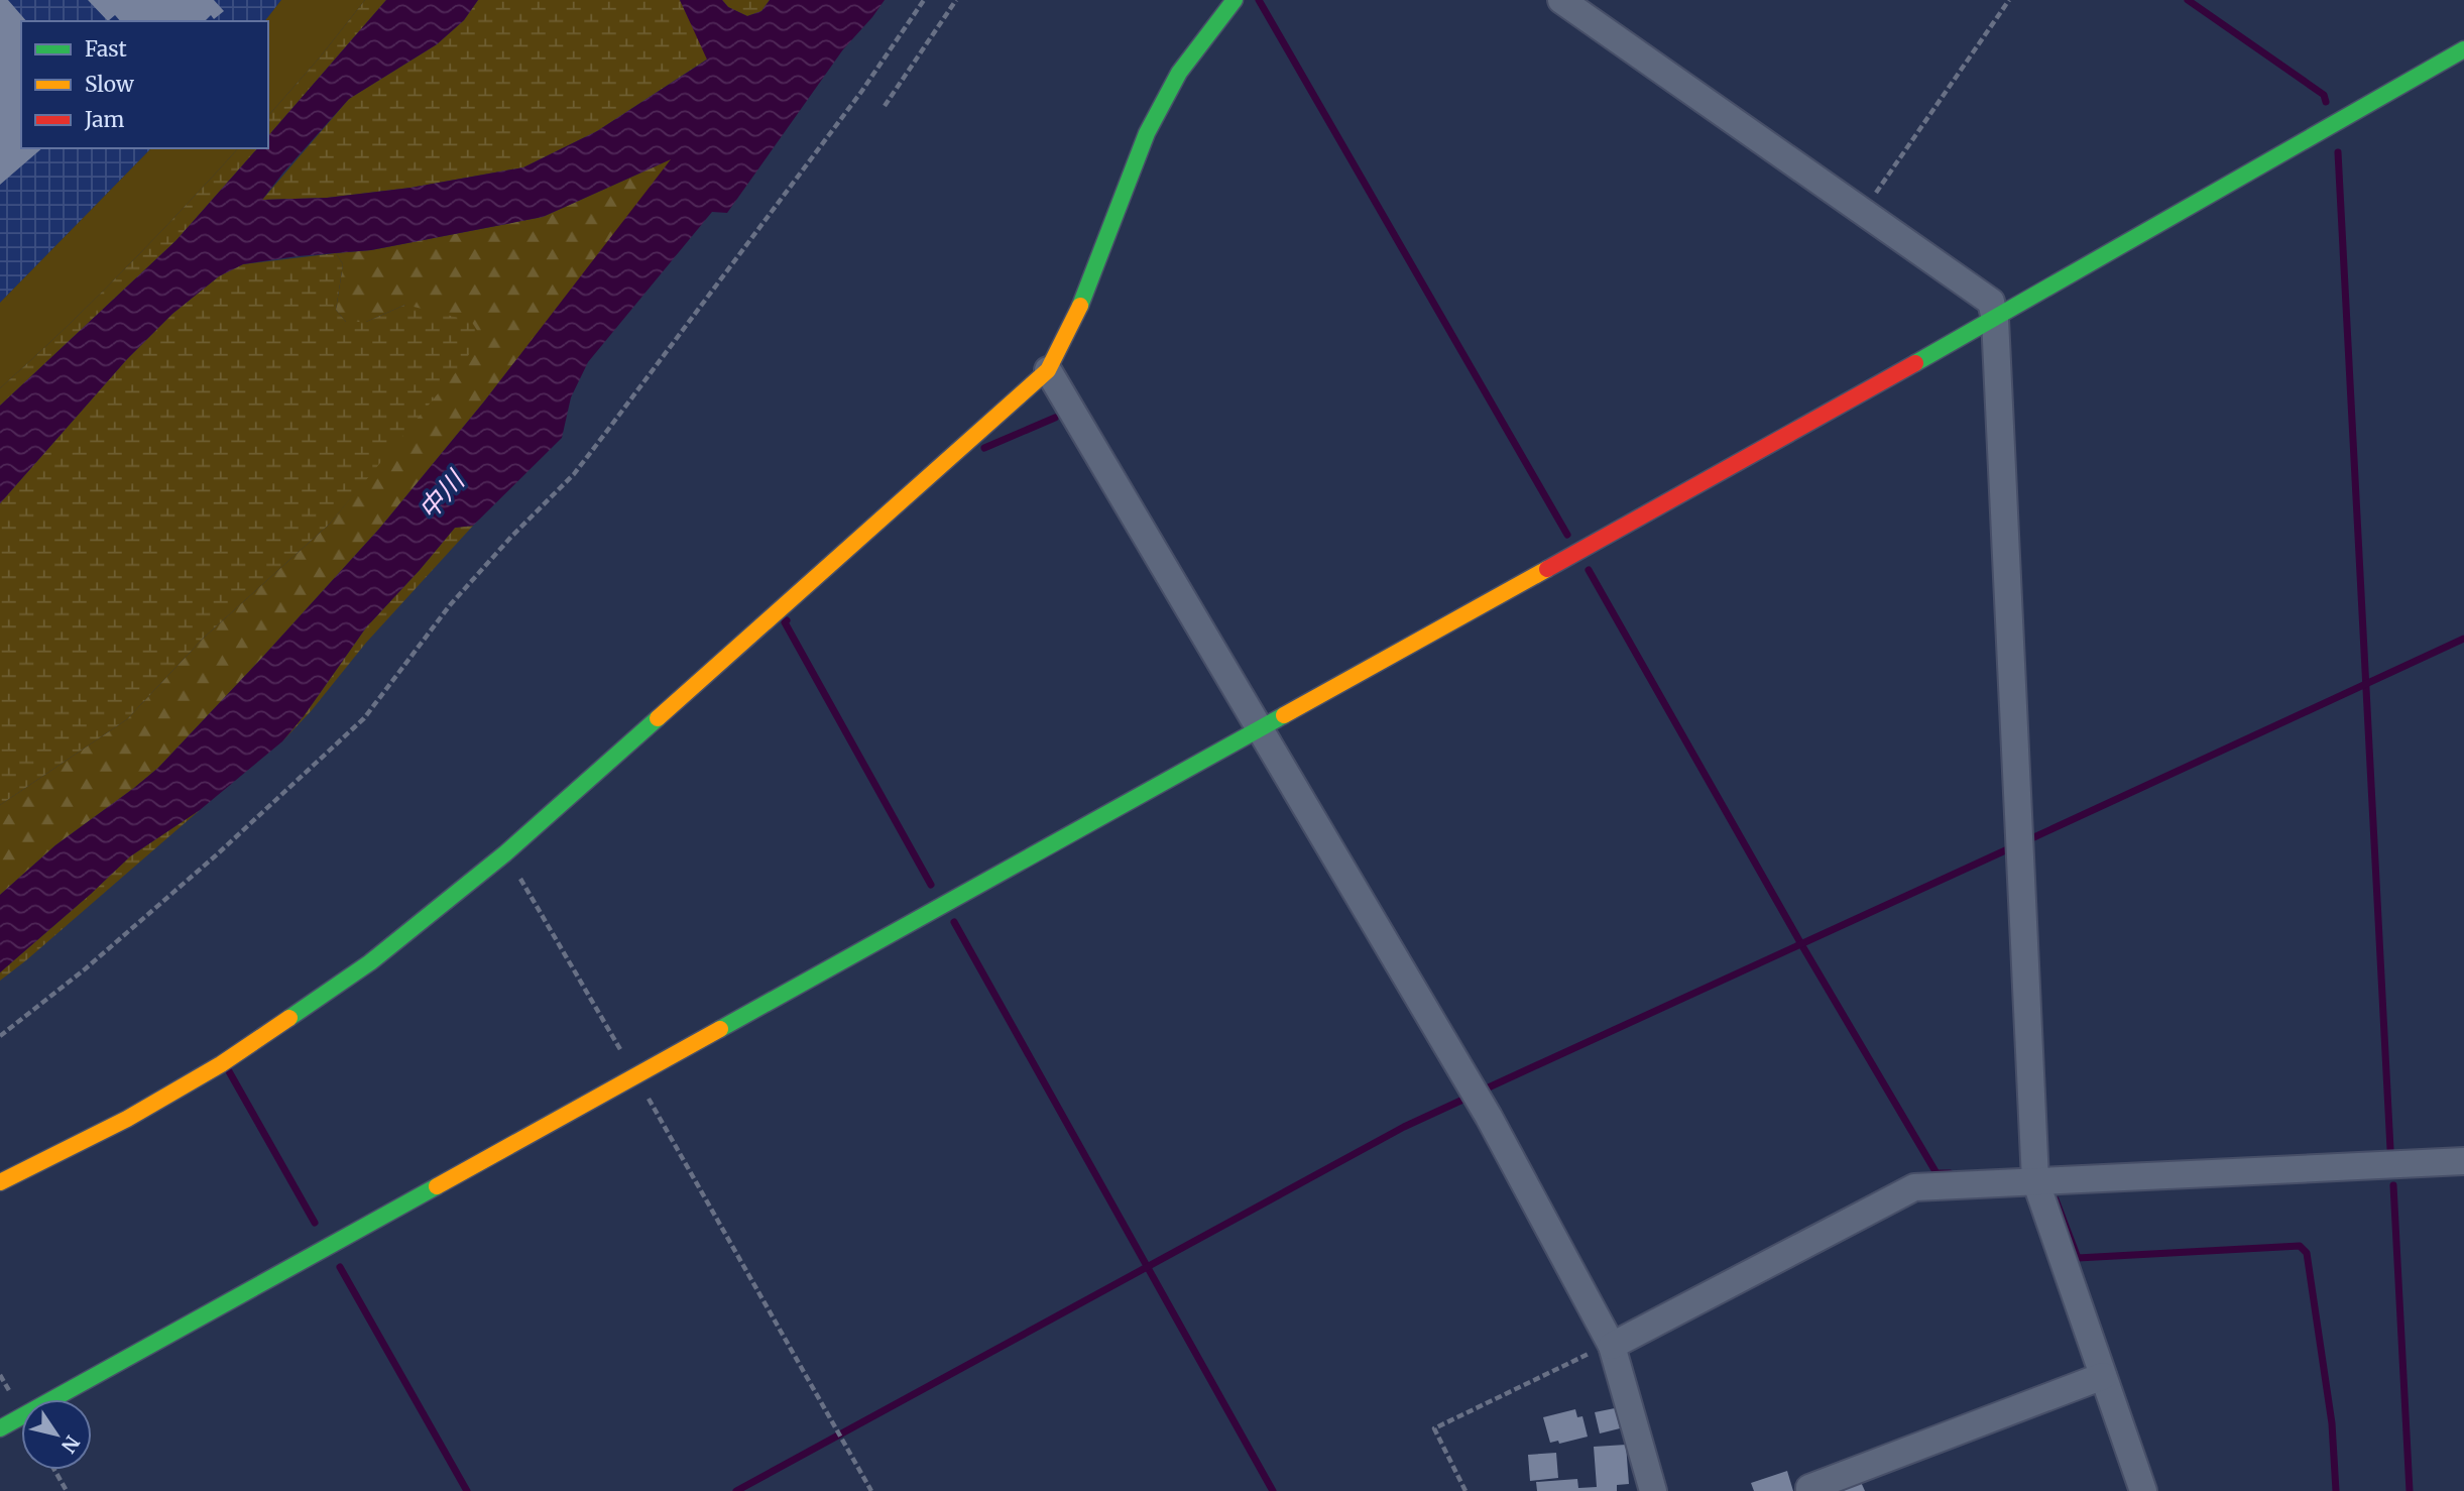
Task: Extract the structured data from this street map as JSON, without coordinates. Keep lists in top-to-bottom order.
{
  "water": ["中川"],
  "legend": ["Fast", "Slow", "Jam"],
  "north": "bottom right"
}
